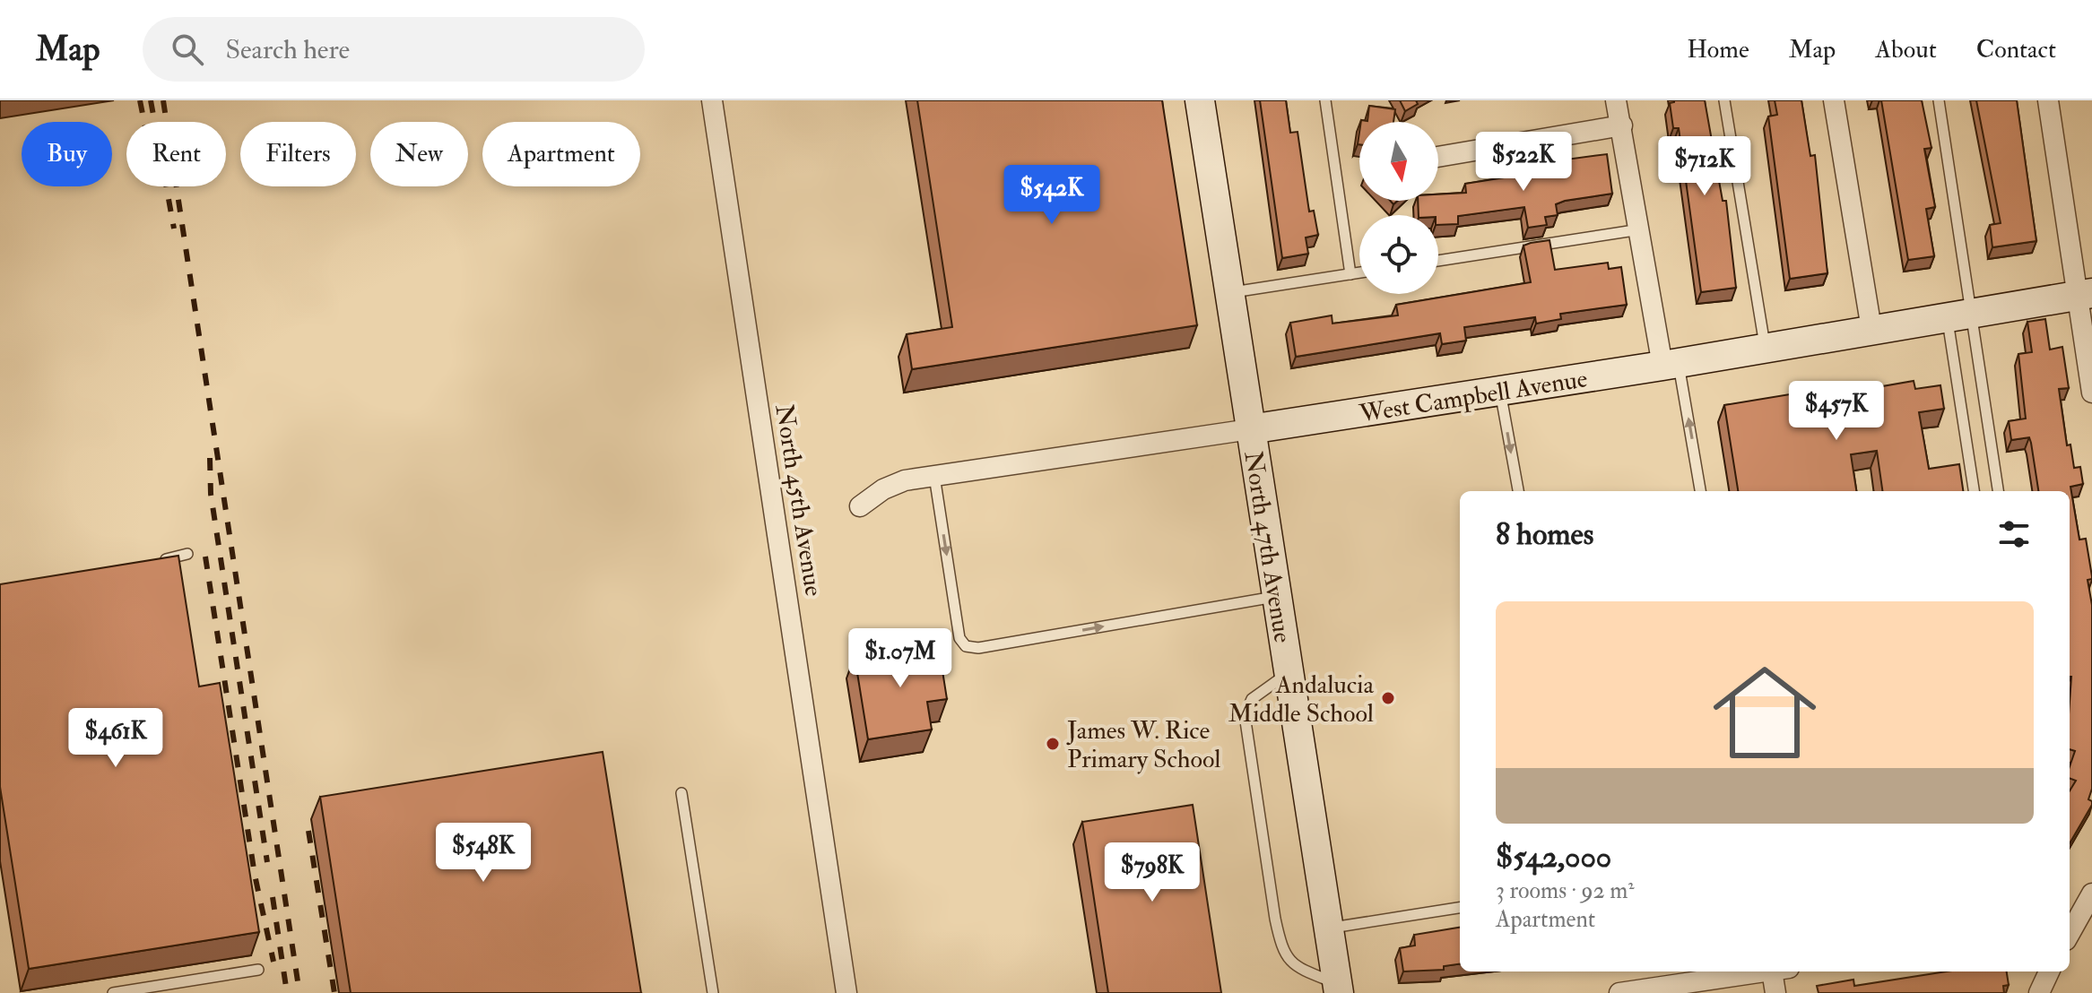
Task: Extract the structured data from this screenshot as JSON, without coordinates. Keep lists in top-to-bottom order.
{
  "streets": {
    "street": ["West Campbell Avenue", "North 45th Avenue", "North 47th Avenue"]
  },
  "crossings": [
    ["West Campbell Avenue", "North 47th Avenue"]
  ],
  "places": ["Andalucia Middle School", "James W. Rice Primary School"],
  "north": "bottom",
  "page": {
    "header": "Map",
    "search": "Search here",
    "nav": [
      "Home",
      "Map",
      "About",
      "Contact"
    ],
    "chip": [
      "Buy",
      "Rent",
      "Filters",
      "New",
      "Apartment"
    ],
    "price": [
      "$522K",
      "$712K",
      "$542K",
      "$457K",
      "$1.07M",
      "$461K",
      "$548K",
      "$798K"
    ],
    "heading": "8 homes",
    "list": [
      {
        "name": "$542,000",
        "note": "3 rooms · 92 m² · Apartment"
      }
    ]
  }
}
